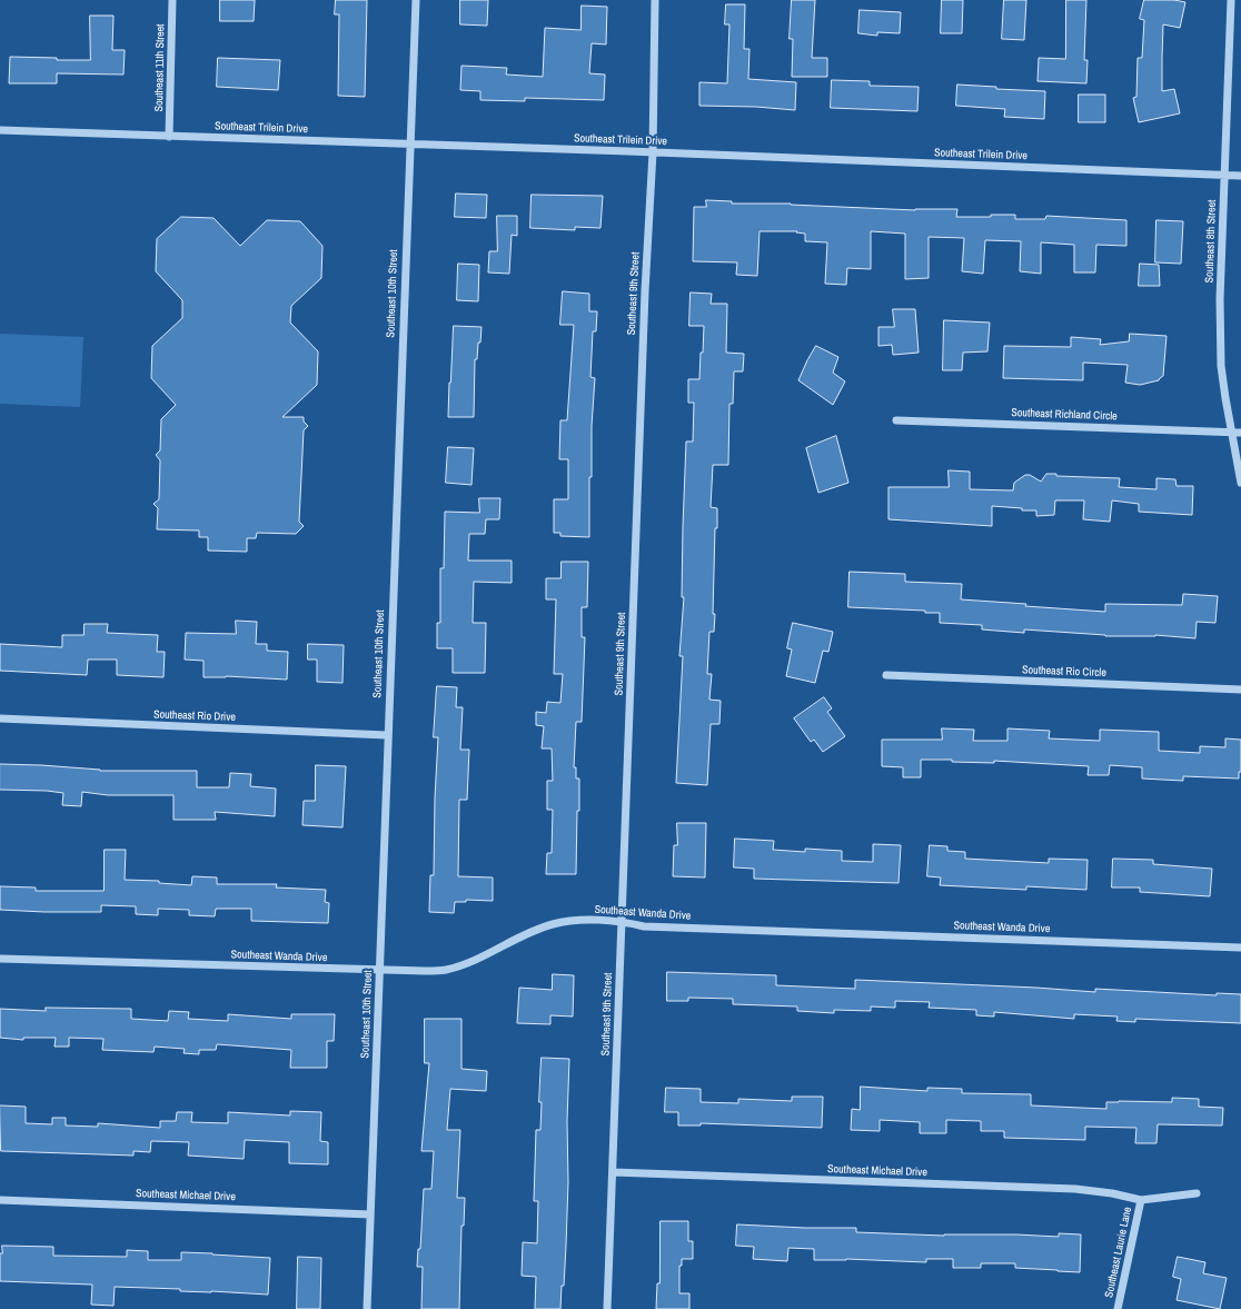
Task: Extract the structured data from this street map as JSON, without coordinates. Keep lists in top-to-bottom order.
{
  "streets": {
    "street": [
      "Southeast 11th Street",
      "Southeast Trilein Drive",
      "Southeast 8th Street",
      "Southeast 10th Street",
      "Southeast 9th Street",
      "Southeast Richland Circle",
      "Southeast Rio Circle",
      "Southeast Rio Drive",
      "Southeast Wanda Drive",
      "Southeast Michael Drive",
      "Southeast Laurie Lane"
    ]
  },
  "crossings": [
    ["Southeast 11th Street", "Southeast Trilein Drive"],
    ["Southeast Trilein Drive", "Southeast 8th Street"],
    ["Southeast Trilein Drive", "Southeast 10th Street"],
    ["Southeast Trilein Drive", "Southeast 9th Street"],
    ["Southeast 8th Street", "Southeast Richland Circle"],
    ["Southeast 10th Street", "Southeast Rio Drive"],
    ["Southeast 10th Street", "Southeast Wanda Drive"],
    ["Southeast 10th Street", "Southeast Michael Drive"],
    ["Southeast 9th Street", "Southeast Wanda Drive"],
    ["Southeast 9th Street", "Southeast Michael Drive"],
    ["Southeast Michael Drive", "Southeast Laurie Lane"]
  ]
}
